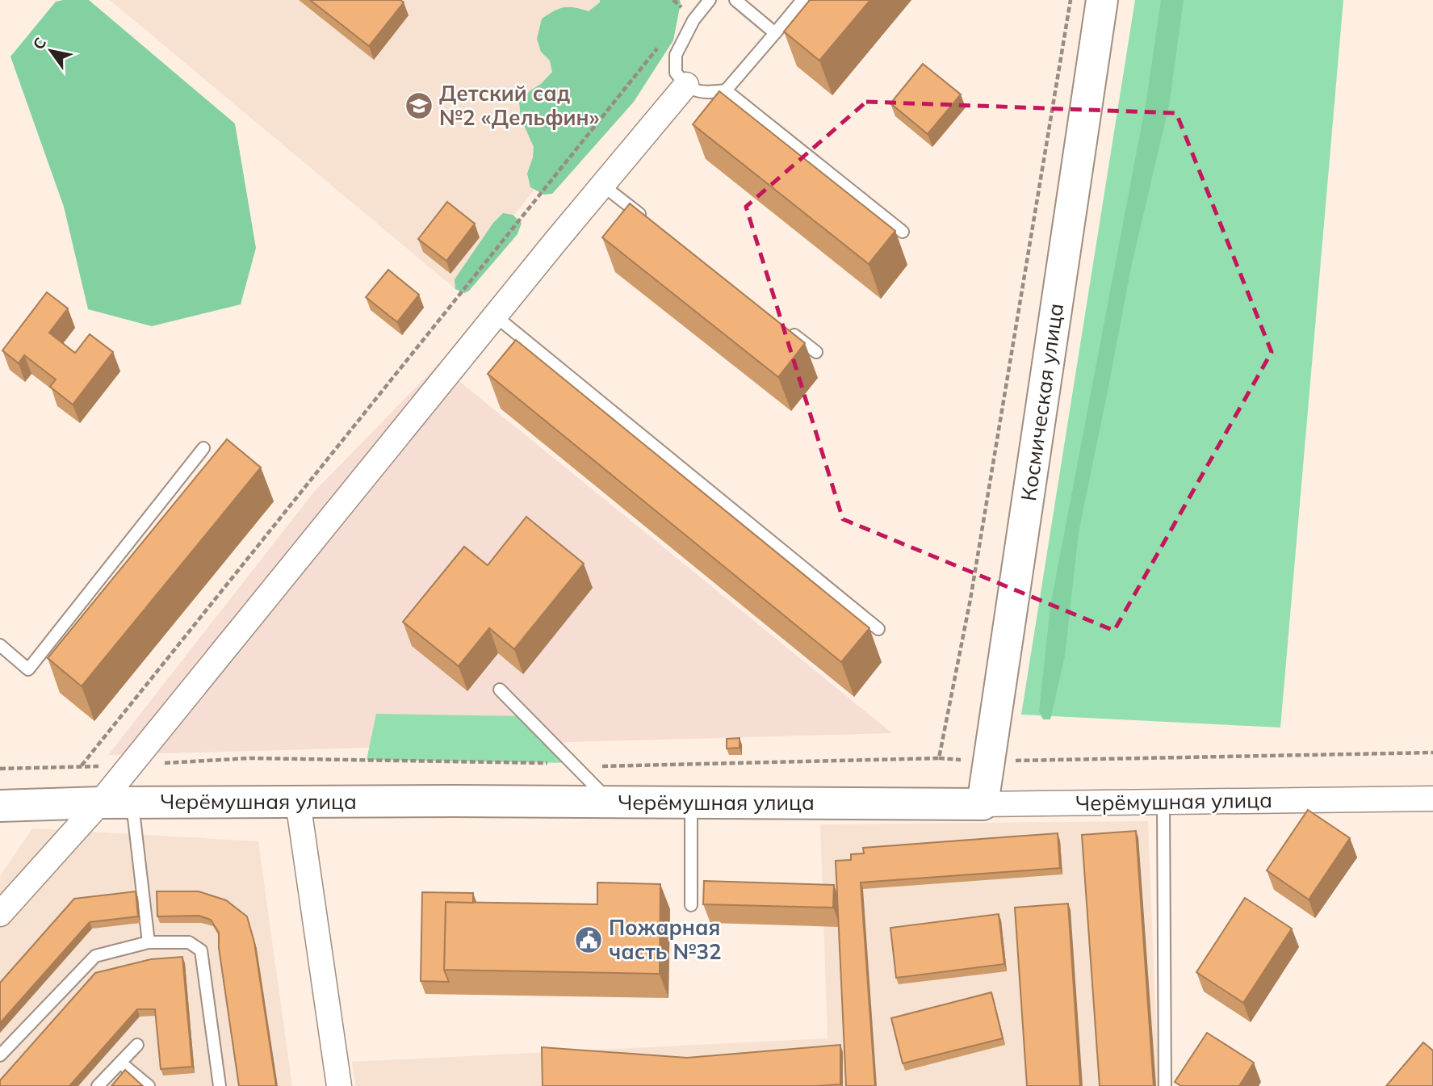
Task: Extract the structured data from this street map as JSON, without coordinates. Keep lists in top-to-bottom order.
{
  "streets": {
    "street": ["Космическая улица", "Черёмушная улица"]
  },
  "crossings": [
    ["Космическая улица", "Черёмушная улица"]
  ],
  "places": {
    "school or university": ["Детский сад №2 «Дельфин»"],
    "public building": ["Пожарная часть №32"]
  },
  "north": "top left"
}
